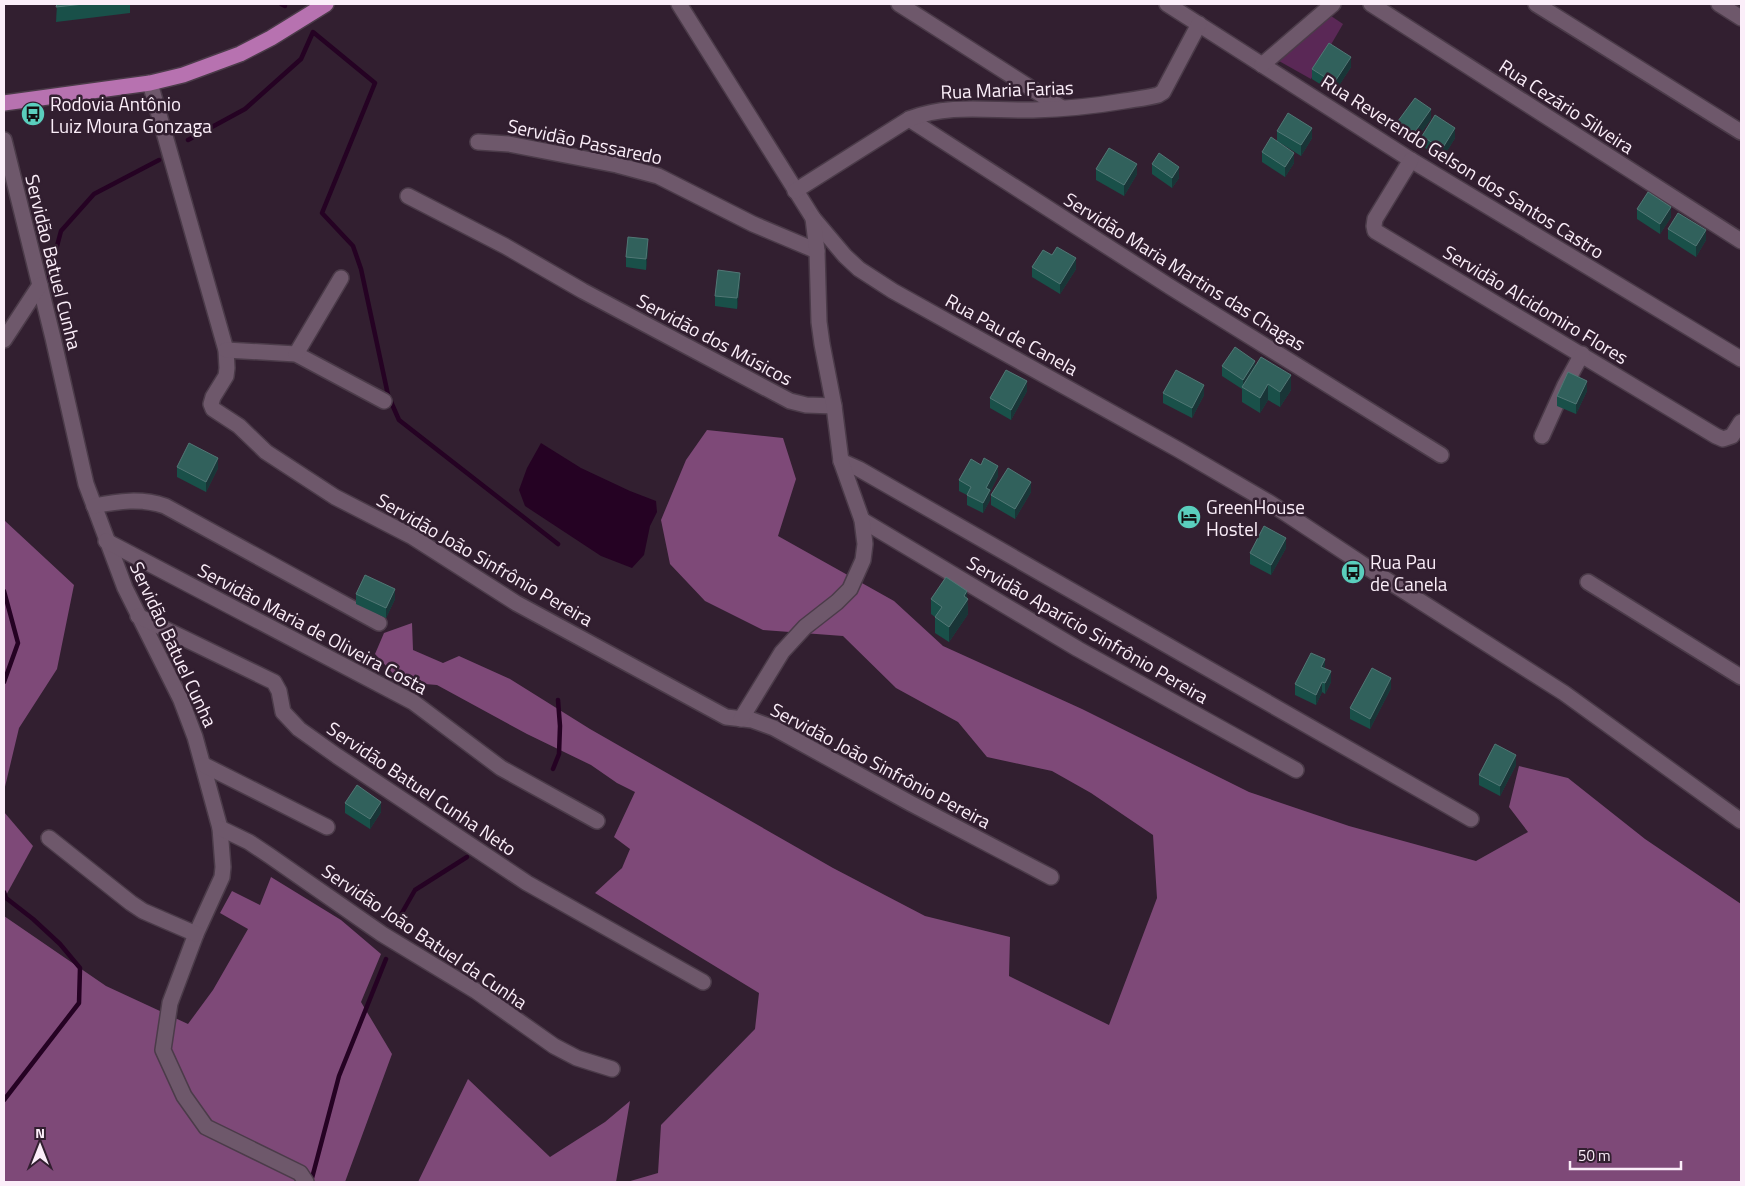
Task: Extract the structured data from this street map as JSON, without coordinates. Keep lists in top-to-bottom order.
{
  "streets": {
    "street": [
      "Rua Maria Farias",
      "Rua Cezário Silveira",
      "Servidão Passaredo",
      "Rua Reverendo Gelson dos Santos Castro",
      "Servidão Batuel Cunha",
      "Servidão Maria Martins das Chagas",
      "Servidão Alcidomiro Flores",
      "Rua Pau de Canela",
      "Servidão dos Músicos",
      "Servidão João Sinfrônio Pereira",
      "Servidão Maria de Oliveira Costa",
      "Servidão Aparício Sinfrônio Pereira",
      "Servidão Batuel Cunha Neto",
      "Servidão João Batuel da Cunha"
    ]
  },
  "crossings": [
    ["Rua Maria Farias", "Rua Reverendo Gelson dos Santos Castro"],
    ["Rua Maria Farias", "Servidão Maria Martins das Chagas"],
    ["Rua Maria Farias", "Rua Pau de Canela"],
    ["Rua Reverendo Gelson dos Santos Castro", "Servidão Alcidomiro Flores"],
    ["Servidão Batuel Cunha", "Servidão Maria de Oliveira Costa"],
    ["Servidão Batuel Cunha", "Servidão Batuel Cunha Neto"],
    ["Servidão Batuel Cunha", "Servidão João Batuel da Cunha"]
  ],
  "places": {
    "bus stop": ["Rodovia Antônio Luiz Moura Gonzaga", "Rua Pau de Canela"],
    "hotel": ["GreenHouse Hostel"]
  },
  "scale_bar": "50 m",
  "north": "top"
}
